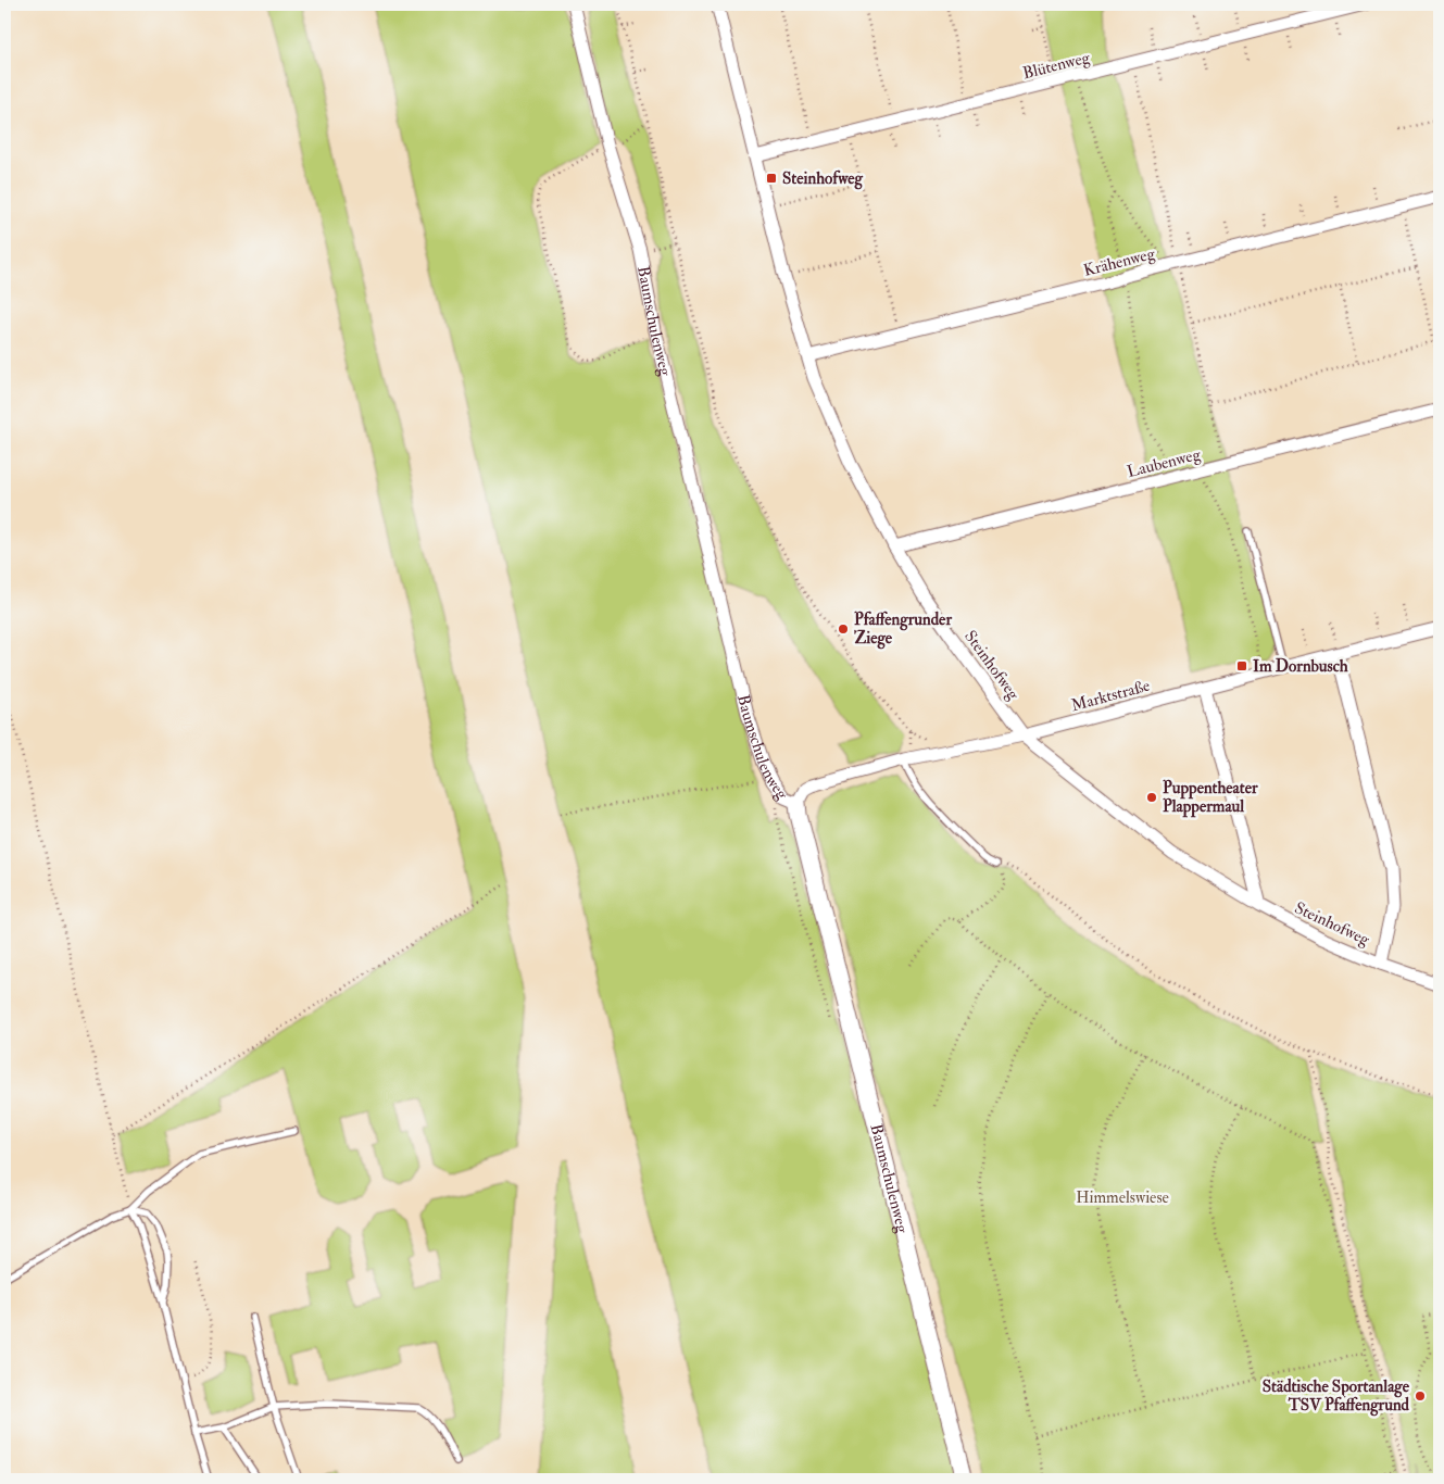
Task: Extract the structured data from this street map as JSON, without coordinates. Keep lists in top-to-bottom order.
{
  "streets": {
    "street": [
      "Blütenweg",
      "Krähenweg",
      "Baumschulenweg",
      "Laubenweg",
      "Steinhofweg",
      "Marktstraße"
    ]
  },
  "crossings": [
    ["Blütenweg", "Steinhofweg"],
    ["Krähenweg", "Steinhofweg"],
    ["Baumschulenweg", "Marktstraße"],
    ["Laubenweg", "Steinhofweg"],
    ["Steinhofweg", "Marktstraße"]
  ],
  "parks": ["Himmelswiese"],
  "places": {
    "transit": ["Steinhofweg", "Im Dornbusch"],
    "other": ["Pfaffengrunder Ziege", "Puppentheater Plappermaul", "Städtische Sportanlage TSV Pfaffengrund"]
  }
}
